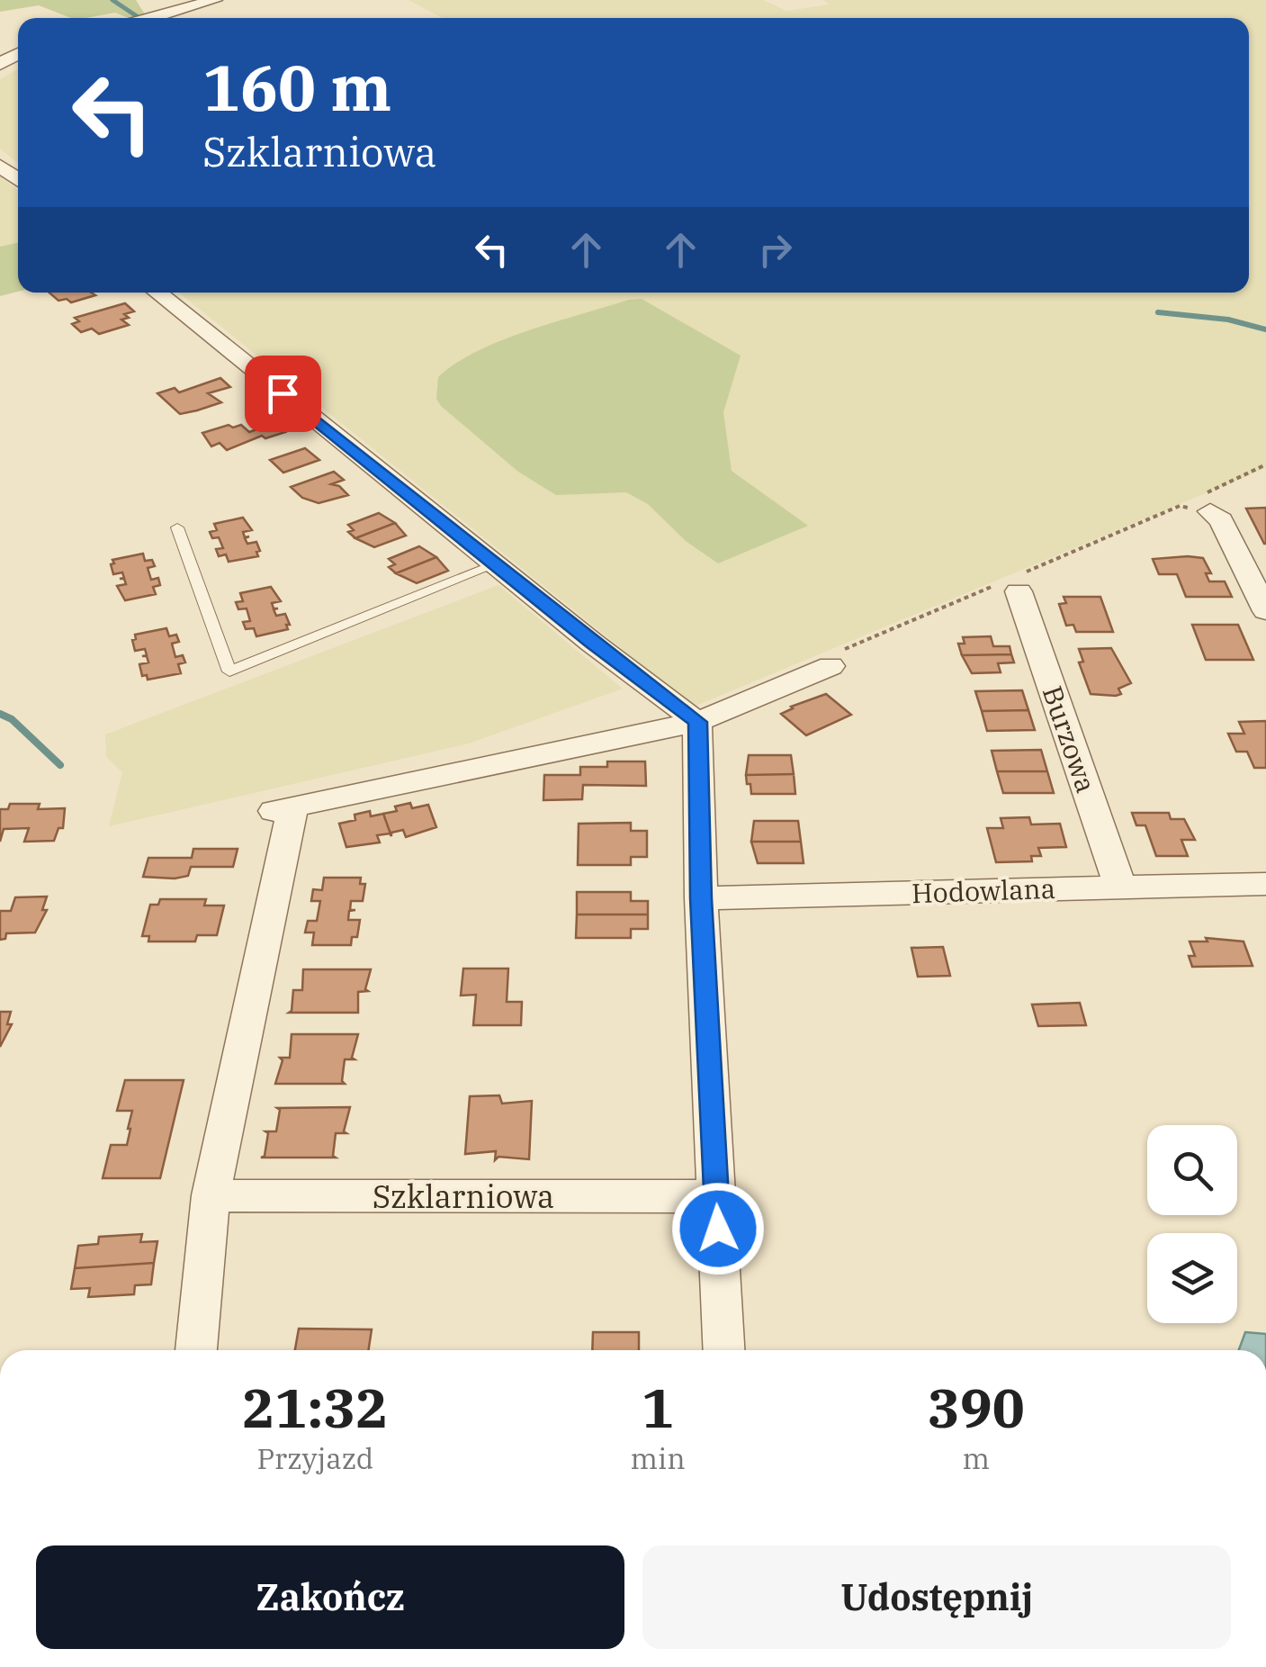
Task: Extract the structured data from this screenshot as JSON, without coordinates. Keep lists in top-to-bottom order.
{
  "streets": {
    "street": ["Burzowa", "Hodowlana", "Szklarniowa"]
  },
  "crossings": [
    ["Burzowa", "Hodowlana"]
  ],
  "page": {
    "turn": ["160 m", "Szklarniowa"],
    "eta": [
      "21:32",
      "Przyjazd",
      "1",
      "min",
      "390",
      "m"
    ],
    "buttons": ["Zakończ", "Udostępnij"]
  }
}
